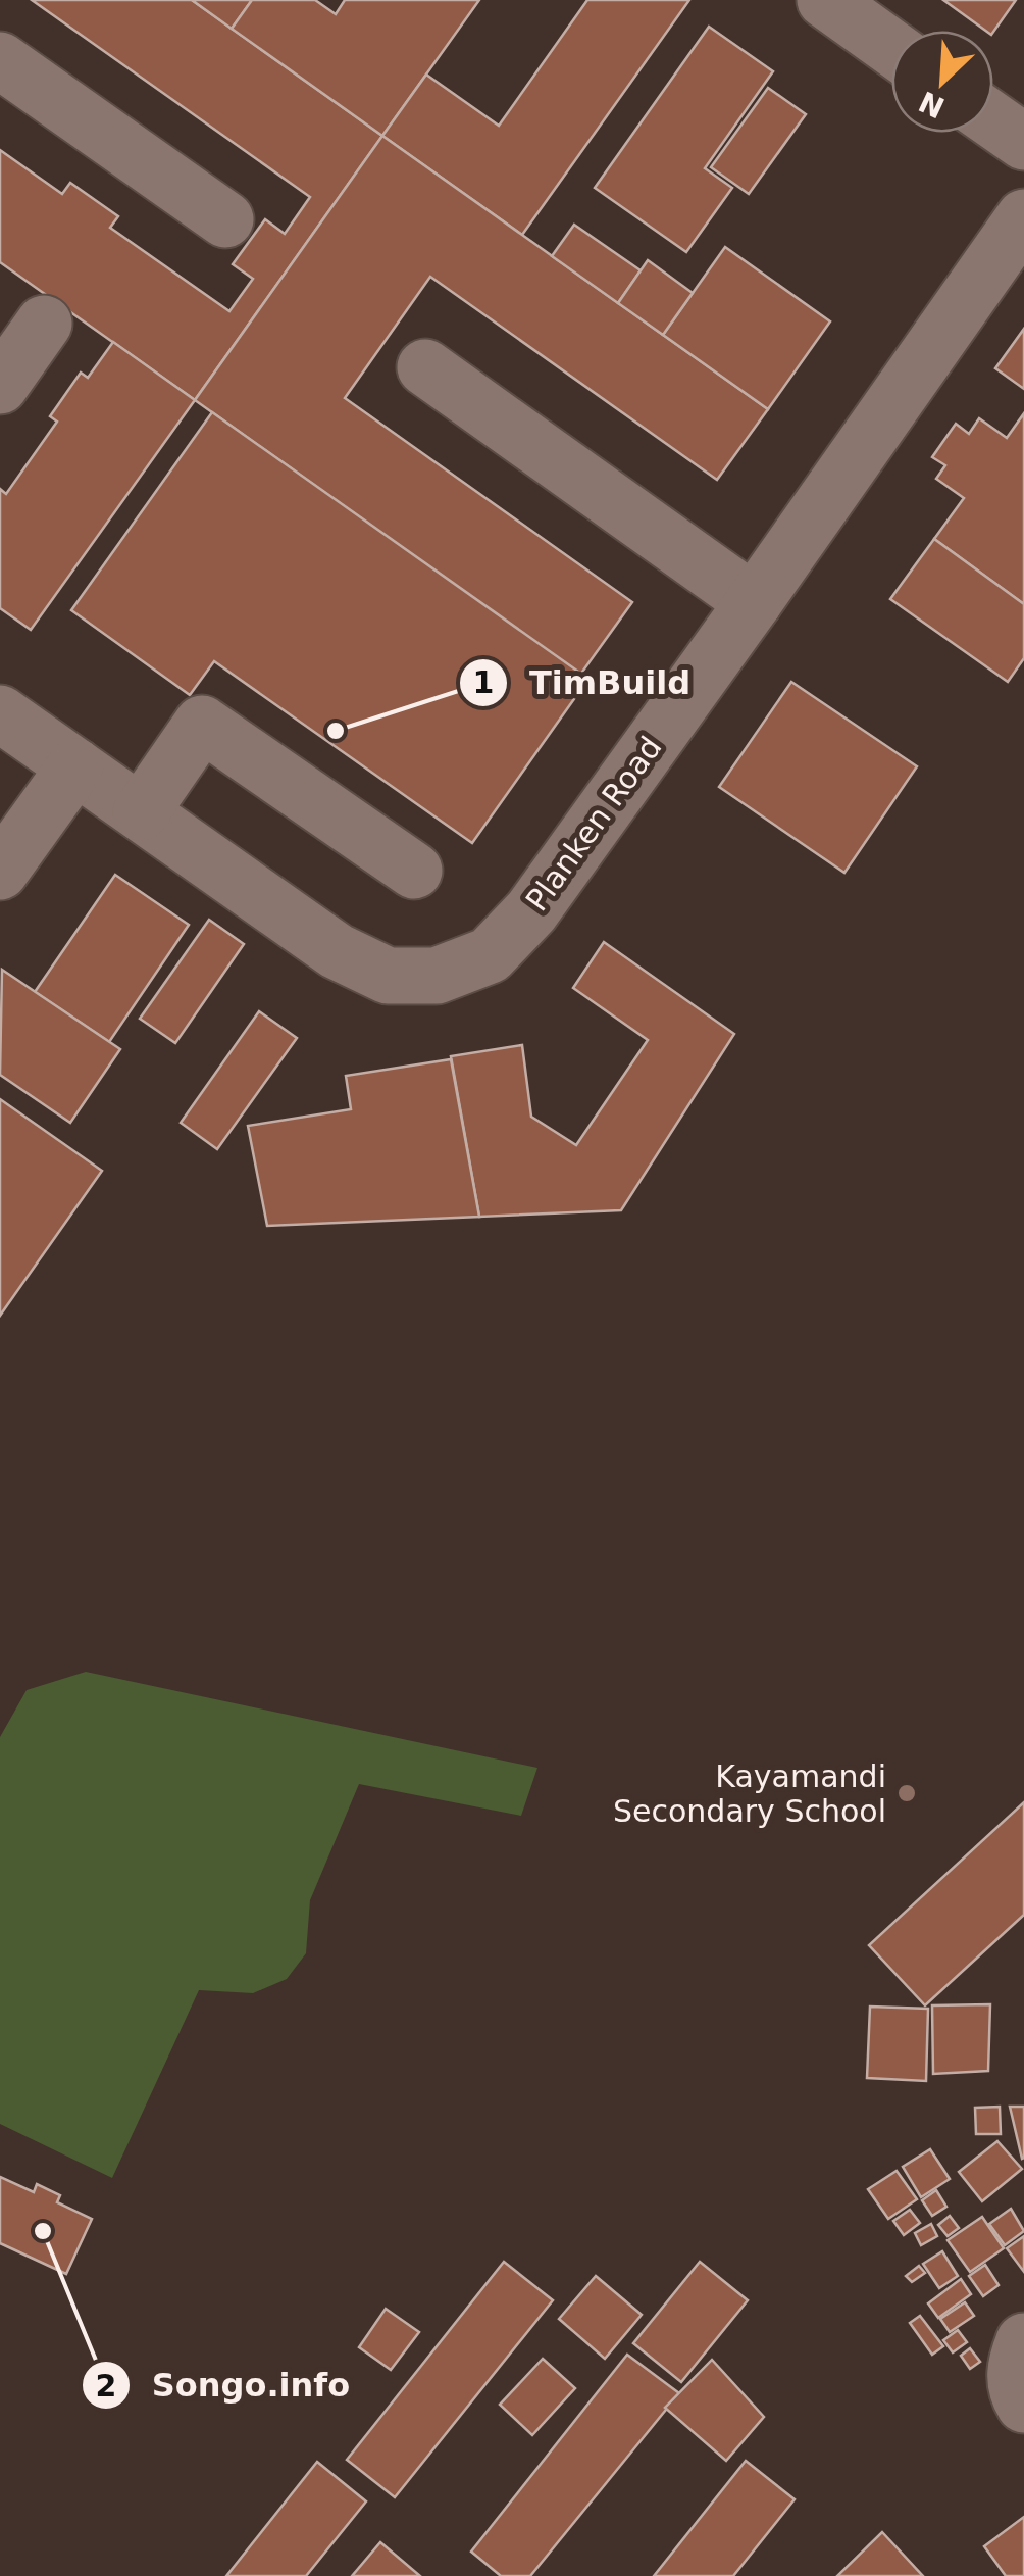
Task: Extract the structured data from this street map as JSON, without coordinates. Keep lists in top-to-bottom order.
{
  "streets": {
    "street": ["Planken Road"]
  },
  "places": ["TimBuild", "Kayamandi Secondary School", "Songo.info"],
  "north": "bottom left"
}
